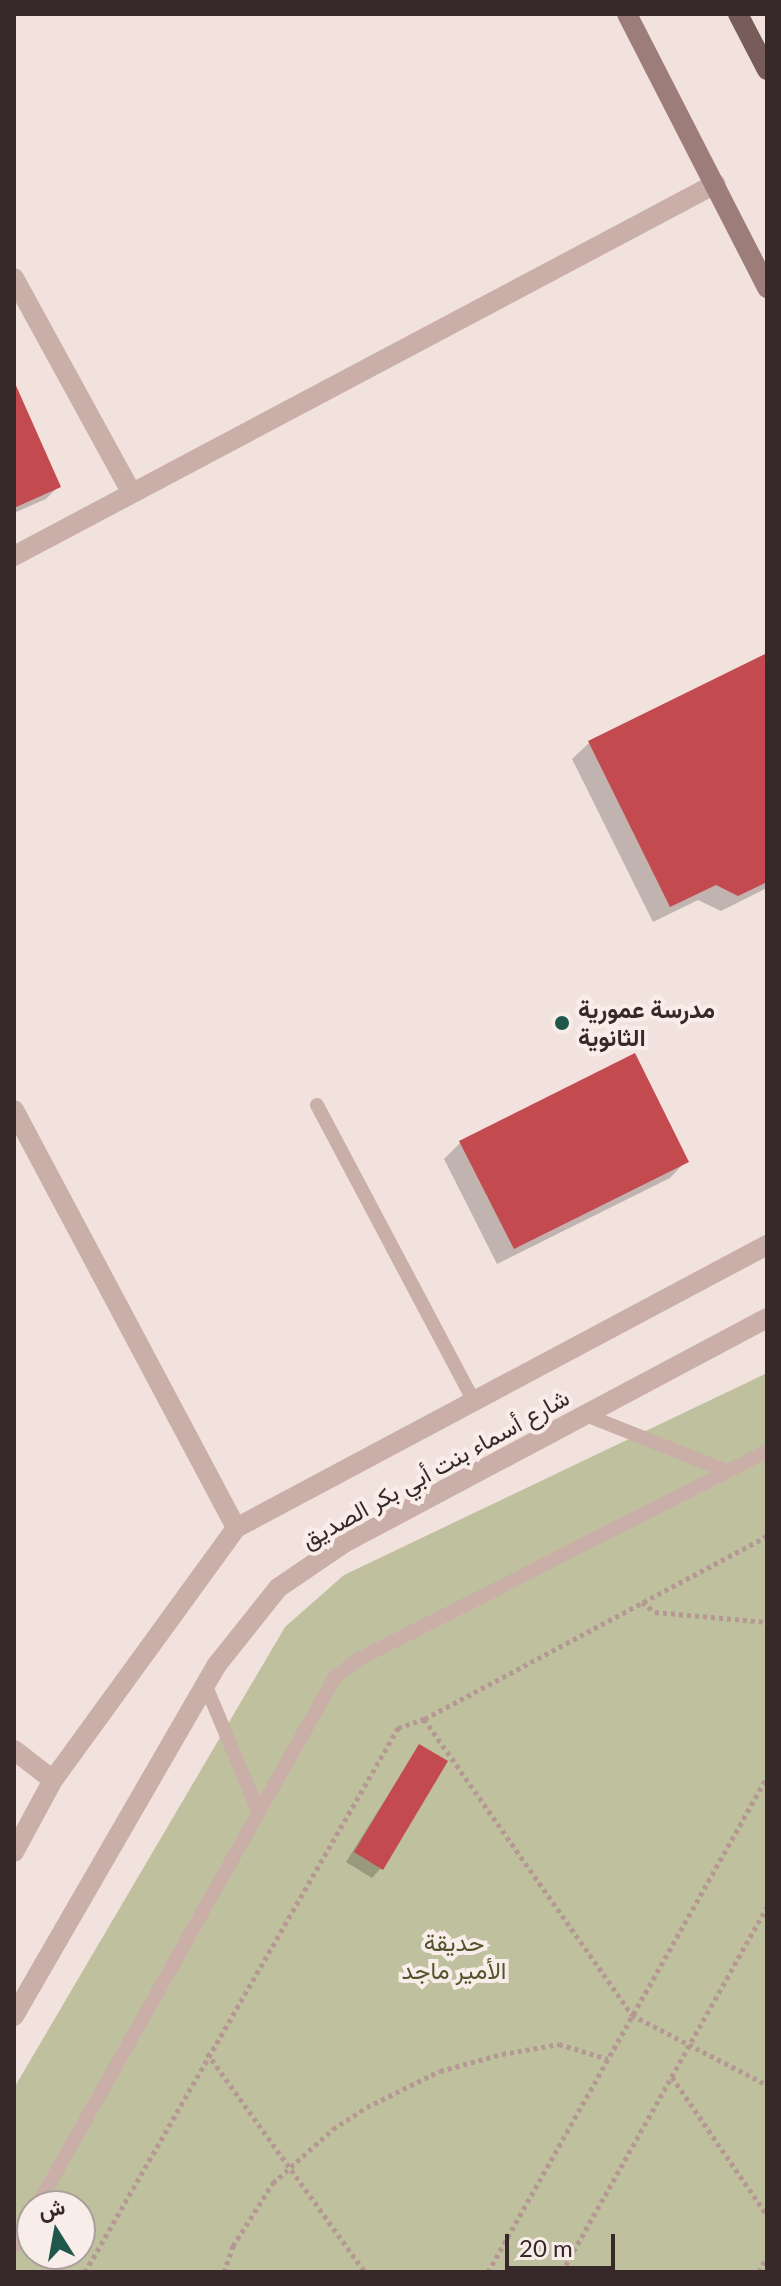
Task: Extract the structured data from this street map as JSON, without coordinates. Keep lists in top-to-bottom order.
{
  "streets": {
    "street": ["شارع أسماء بنت أبي بكر الصديق"]
  },
  "parks": ["حديقة الأمير ماجد"],
  "places": ["مدرسة عمورية الثانوية"],
  "scale_bar": "20 m",
  "north": "top"
}
